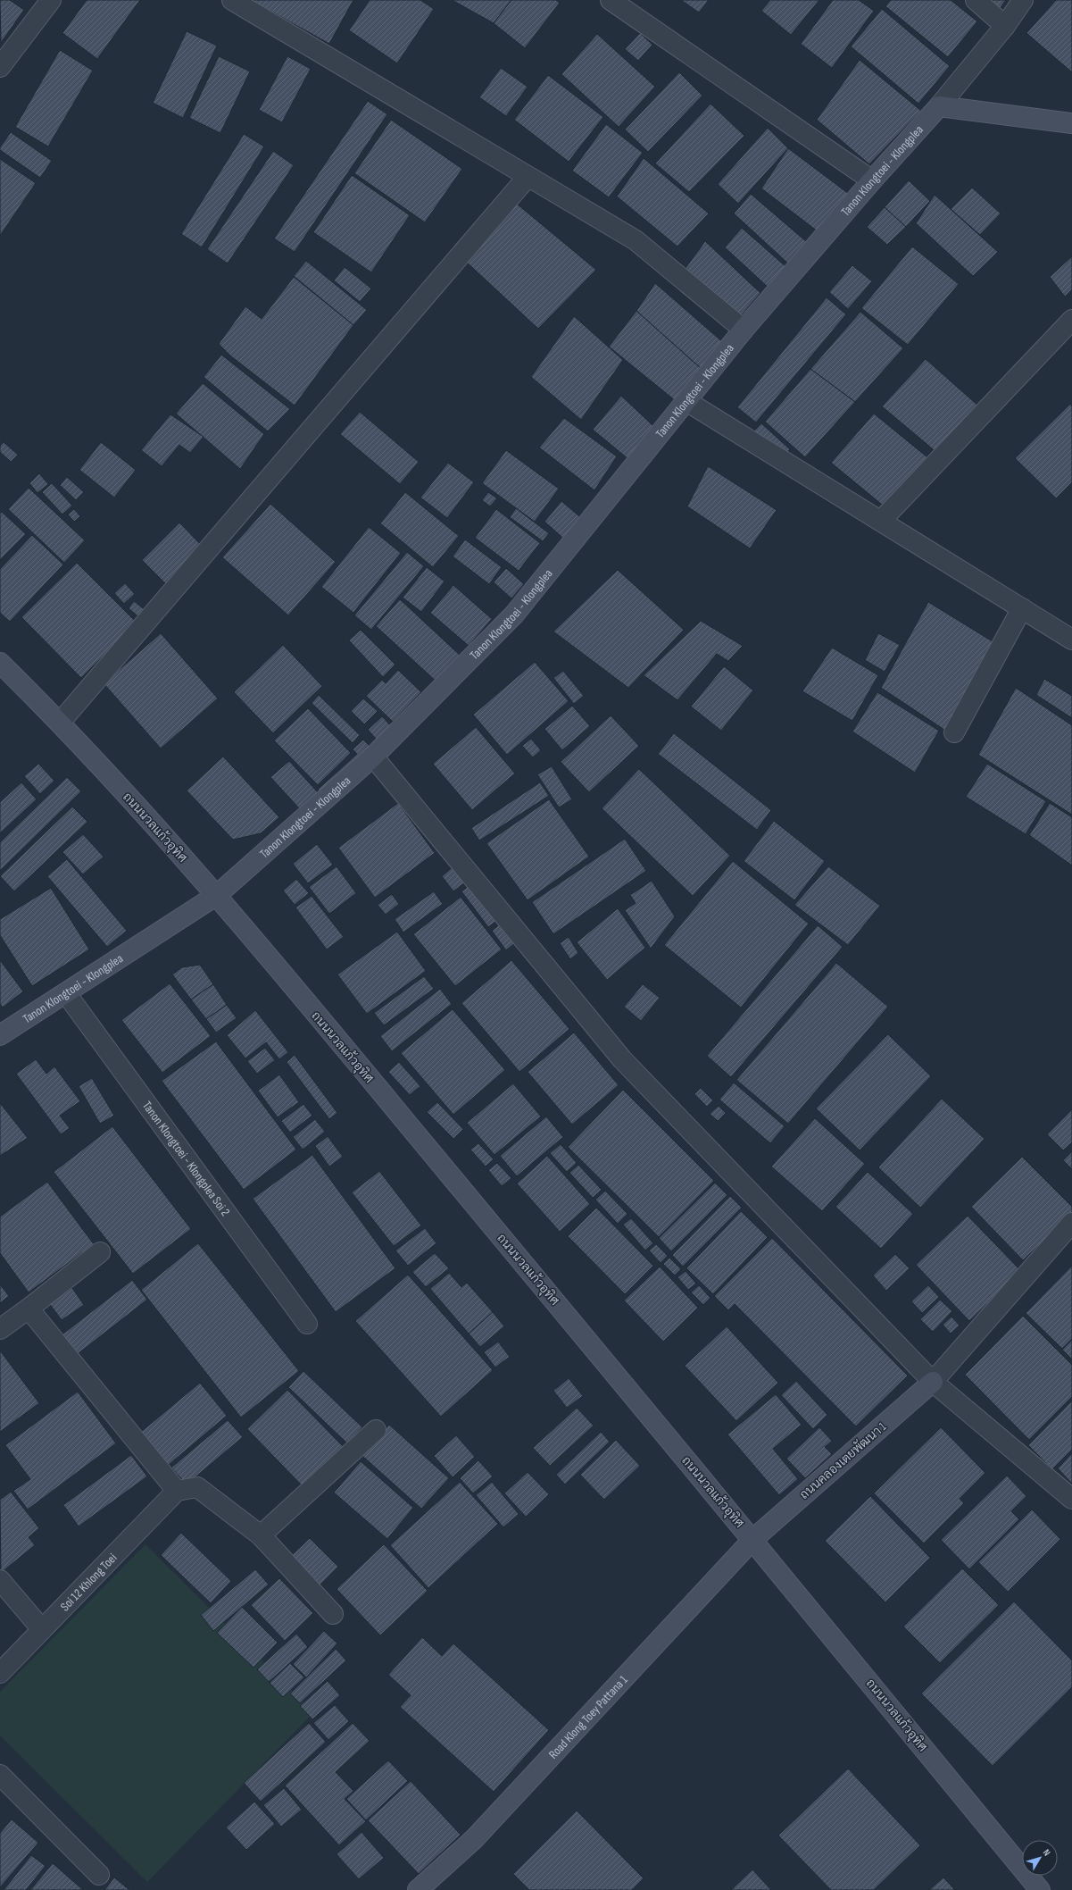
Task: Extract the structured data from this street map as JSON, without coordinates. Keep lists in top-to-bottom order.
{
  "streets": {
    "street": [
      "Tanon Klongtoei - Klongplea",
      "ถนนนวลแก้วอุทิศ",
      "Tanon Klongtoei - Klongplea Soi 2",
      "ถนนคลองเตยพัฒนา 1",
      "Soi 12 Khlong Toei",
      "Road Klong Toey Pattana 1"
    ]
  },
  "crossings": [
    ["Tanon Klongtoei - Klongplea", "ถนนนวลแก้วอุทิศ"],
    ["Tanon Klongtoei - Klongplea", "Tanon Klongtoei - Klongplea Soi 2"],
    ["ถนนนวลแก้วอุทิศ", "ถนนคลองเตยพัฒนา 1"],
    ["ถนนนวลแก้วอุทิศ", "Road Klong Toey Pattana 1"],
    ["ถนนคลองเตยพัฒนา 1", "Road Klong Toey Pattana 1"]
  ],
  "north": "top right"
}
